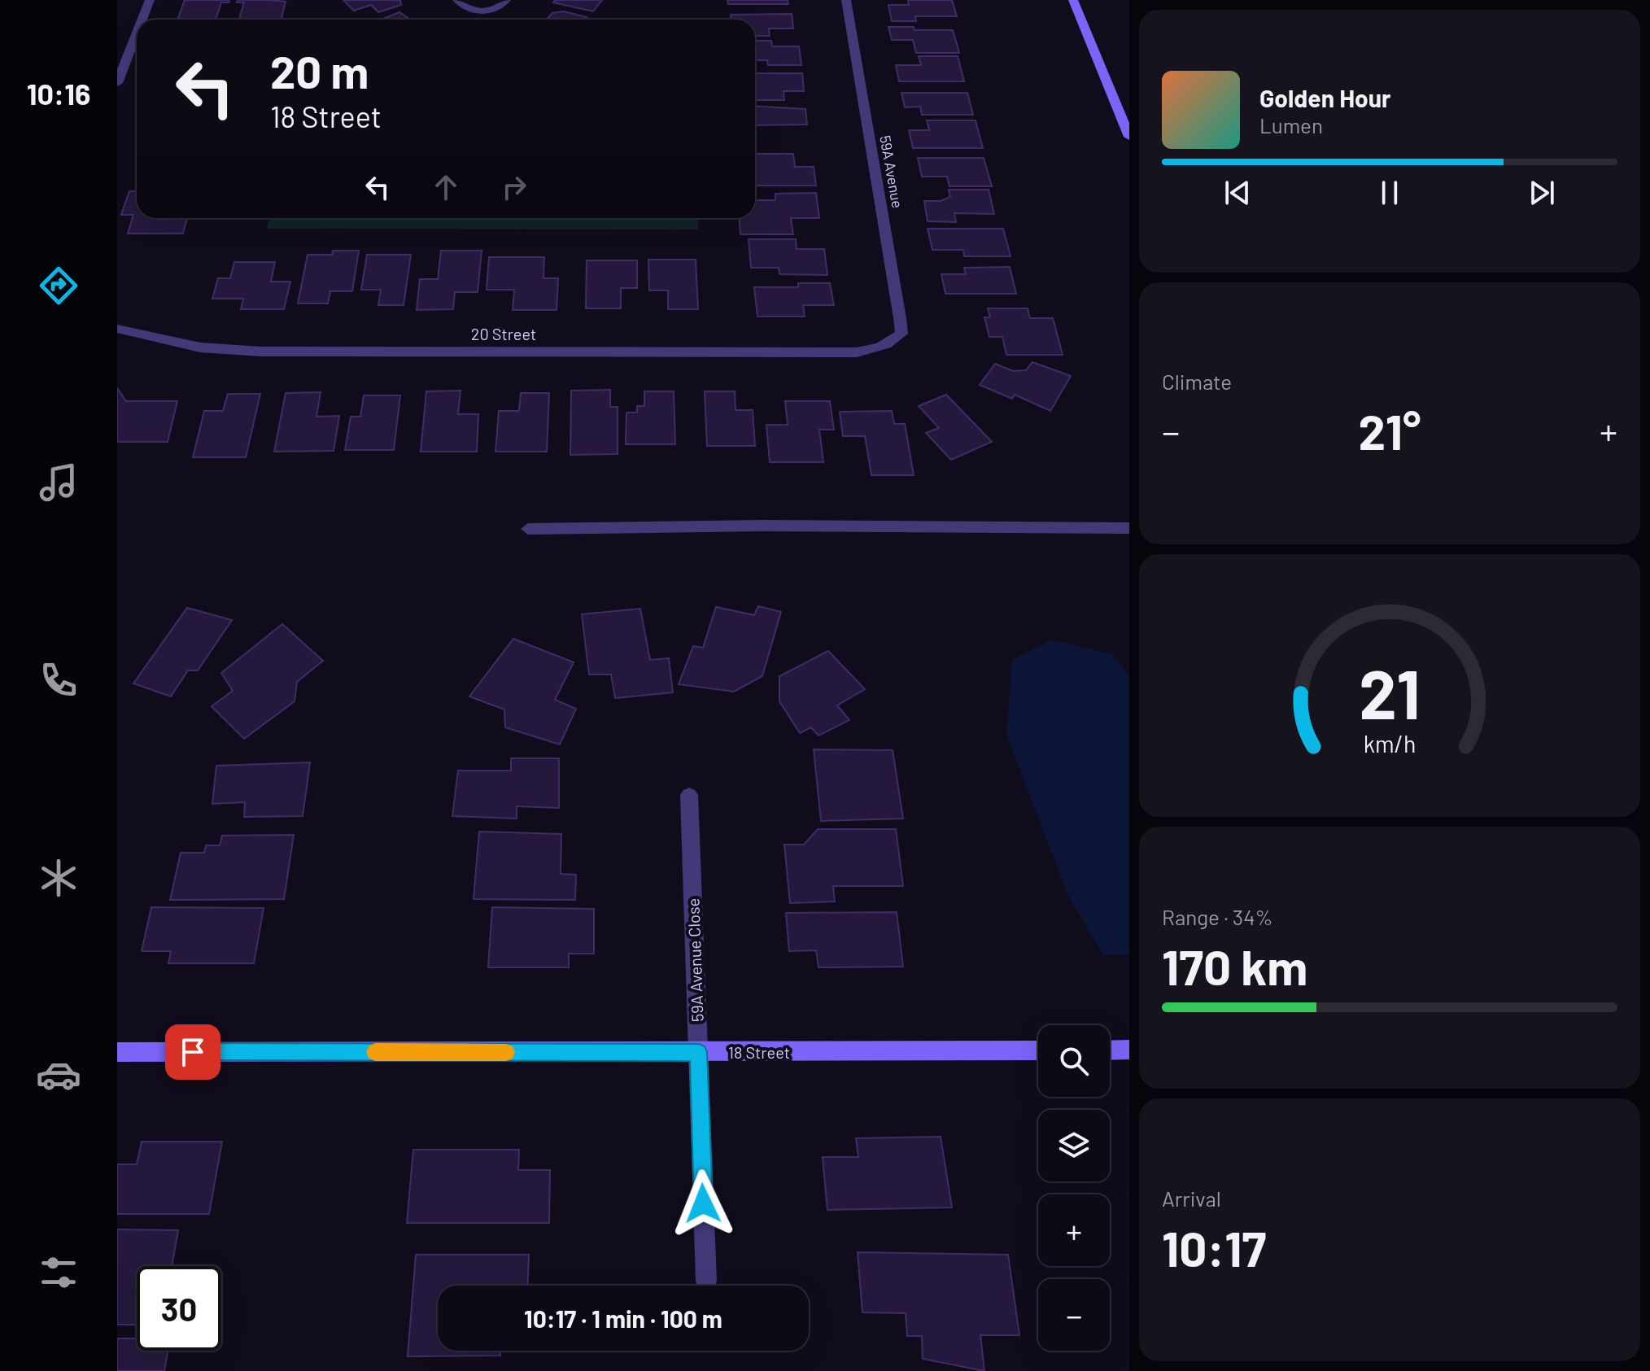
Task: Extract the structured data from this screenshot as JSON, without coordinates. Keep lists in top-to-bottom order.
{
  "streets": {
    "street": [
      "59A Avenue",
      "20 Street",
      "59A Avenue Close",
      "18 Street"
    ]
  },
  "crossings": [
    ["59A Avenue", "20 Street"],
    ["59A Avenue Close", "18 Street"]
  ],
  "page": {
    "tabs": "10:16",
    "turn": ["20 m", "18 Street"],
    "song": ["Golden Hour", "Lumen"],
    "tile": [
      "Climate",
      ["Range · 34%", "170 km"],
      ["Arrival", "10:17"]
    ],
    "heat": ["−", "21°", "+"],
    "map_buttons": ["+", "−"],
    "limit": "30",
    "trip": "10:17 · 1 min · 100 m",
    "gauge": ["21", "km/h"]
  }
}
